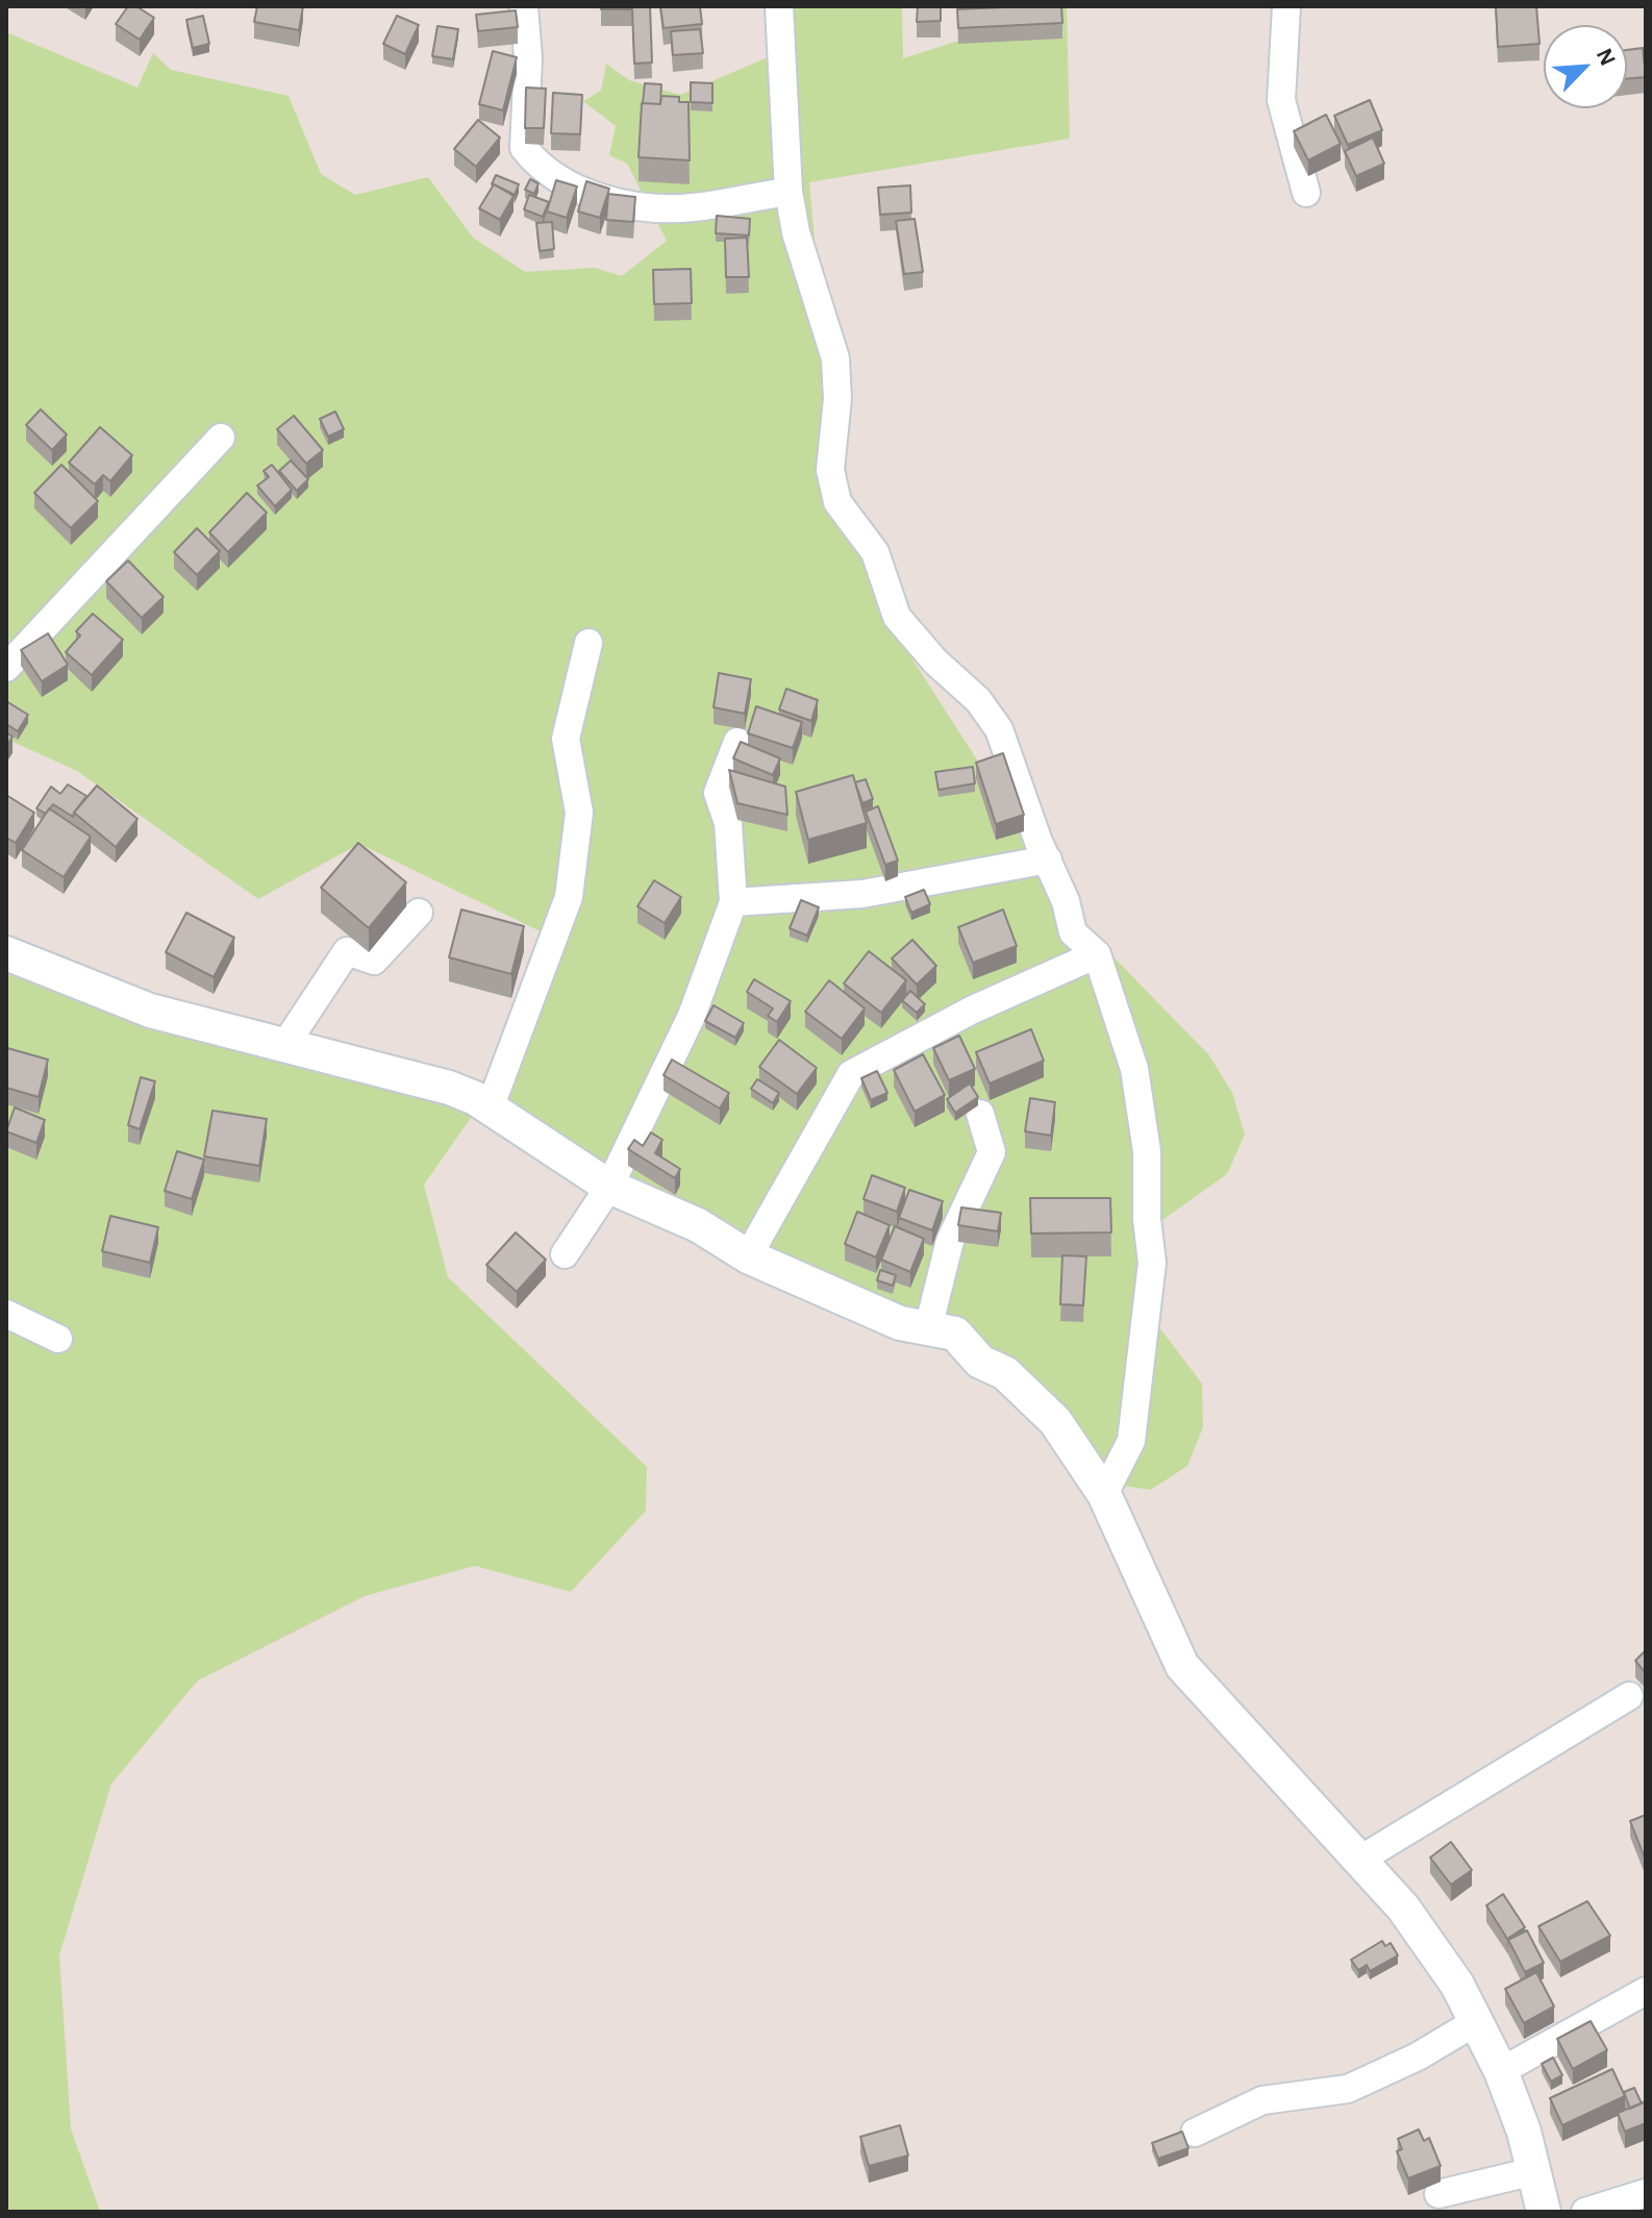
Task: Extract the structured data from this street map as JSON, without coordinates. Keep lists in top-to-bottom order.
{
  "north": "top right"
}
